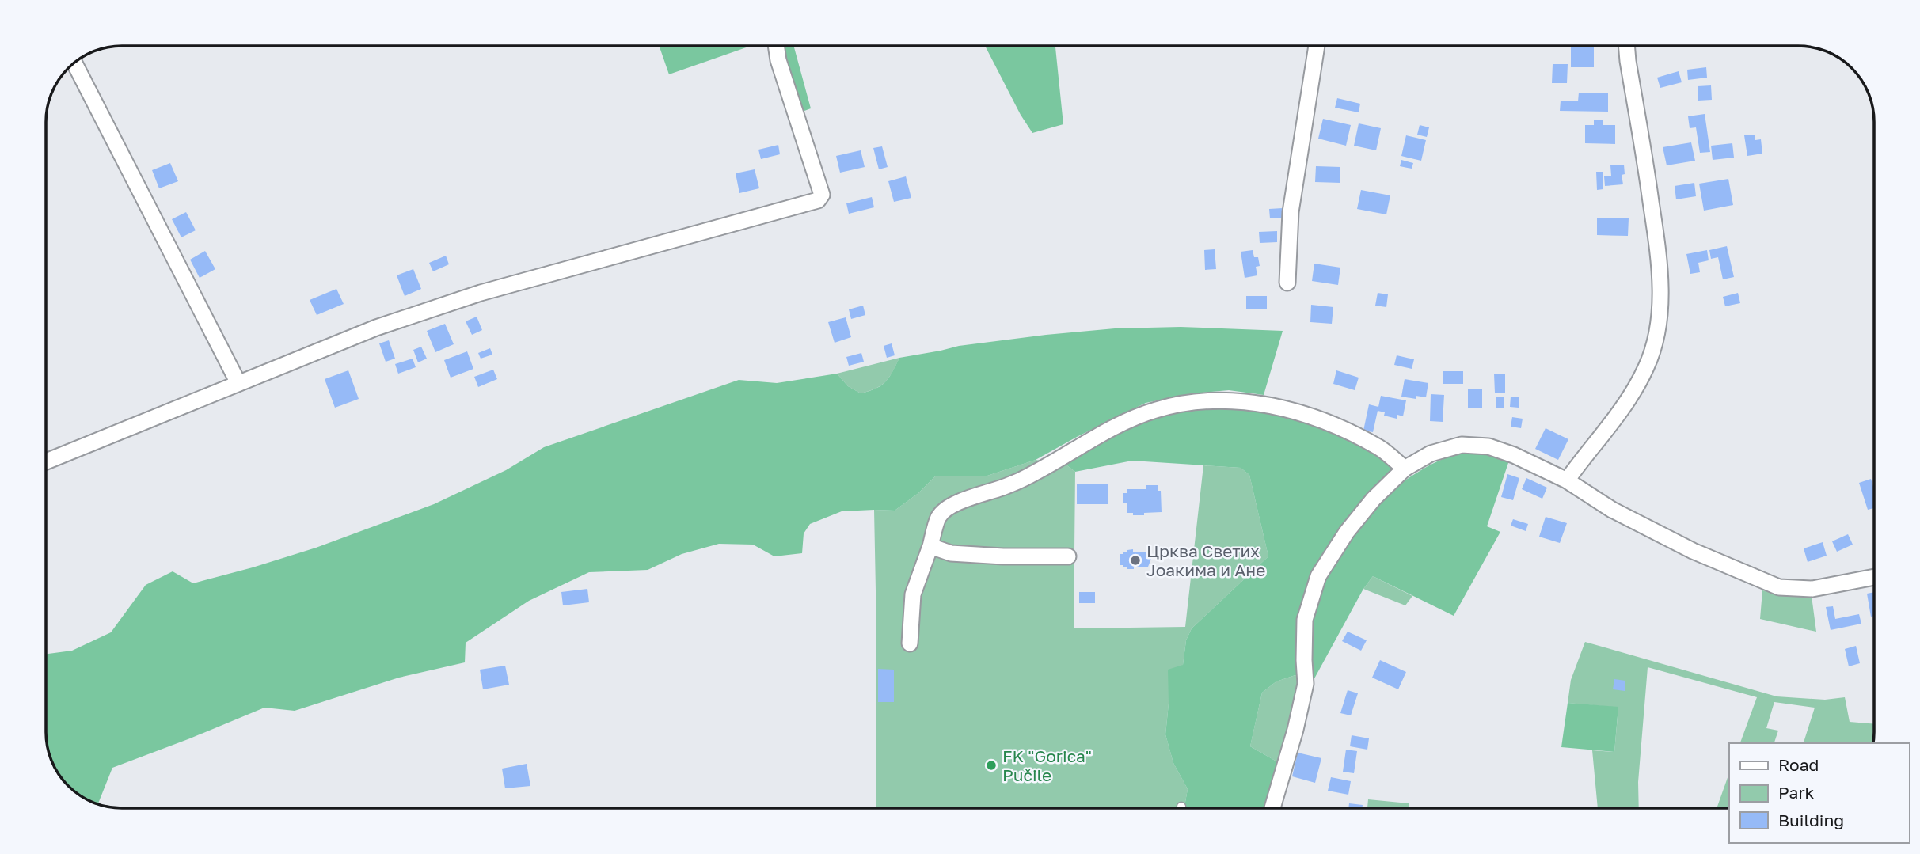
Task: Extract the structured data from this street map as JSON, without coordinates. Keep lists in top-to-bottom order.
{
  "places": ["Црква Светих Јоакима и Ане", "FK \"Gorica\" Pučile"],
  "legend": ["Road", "Park", "Building"]
}
